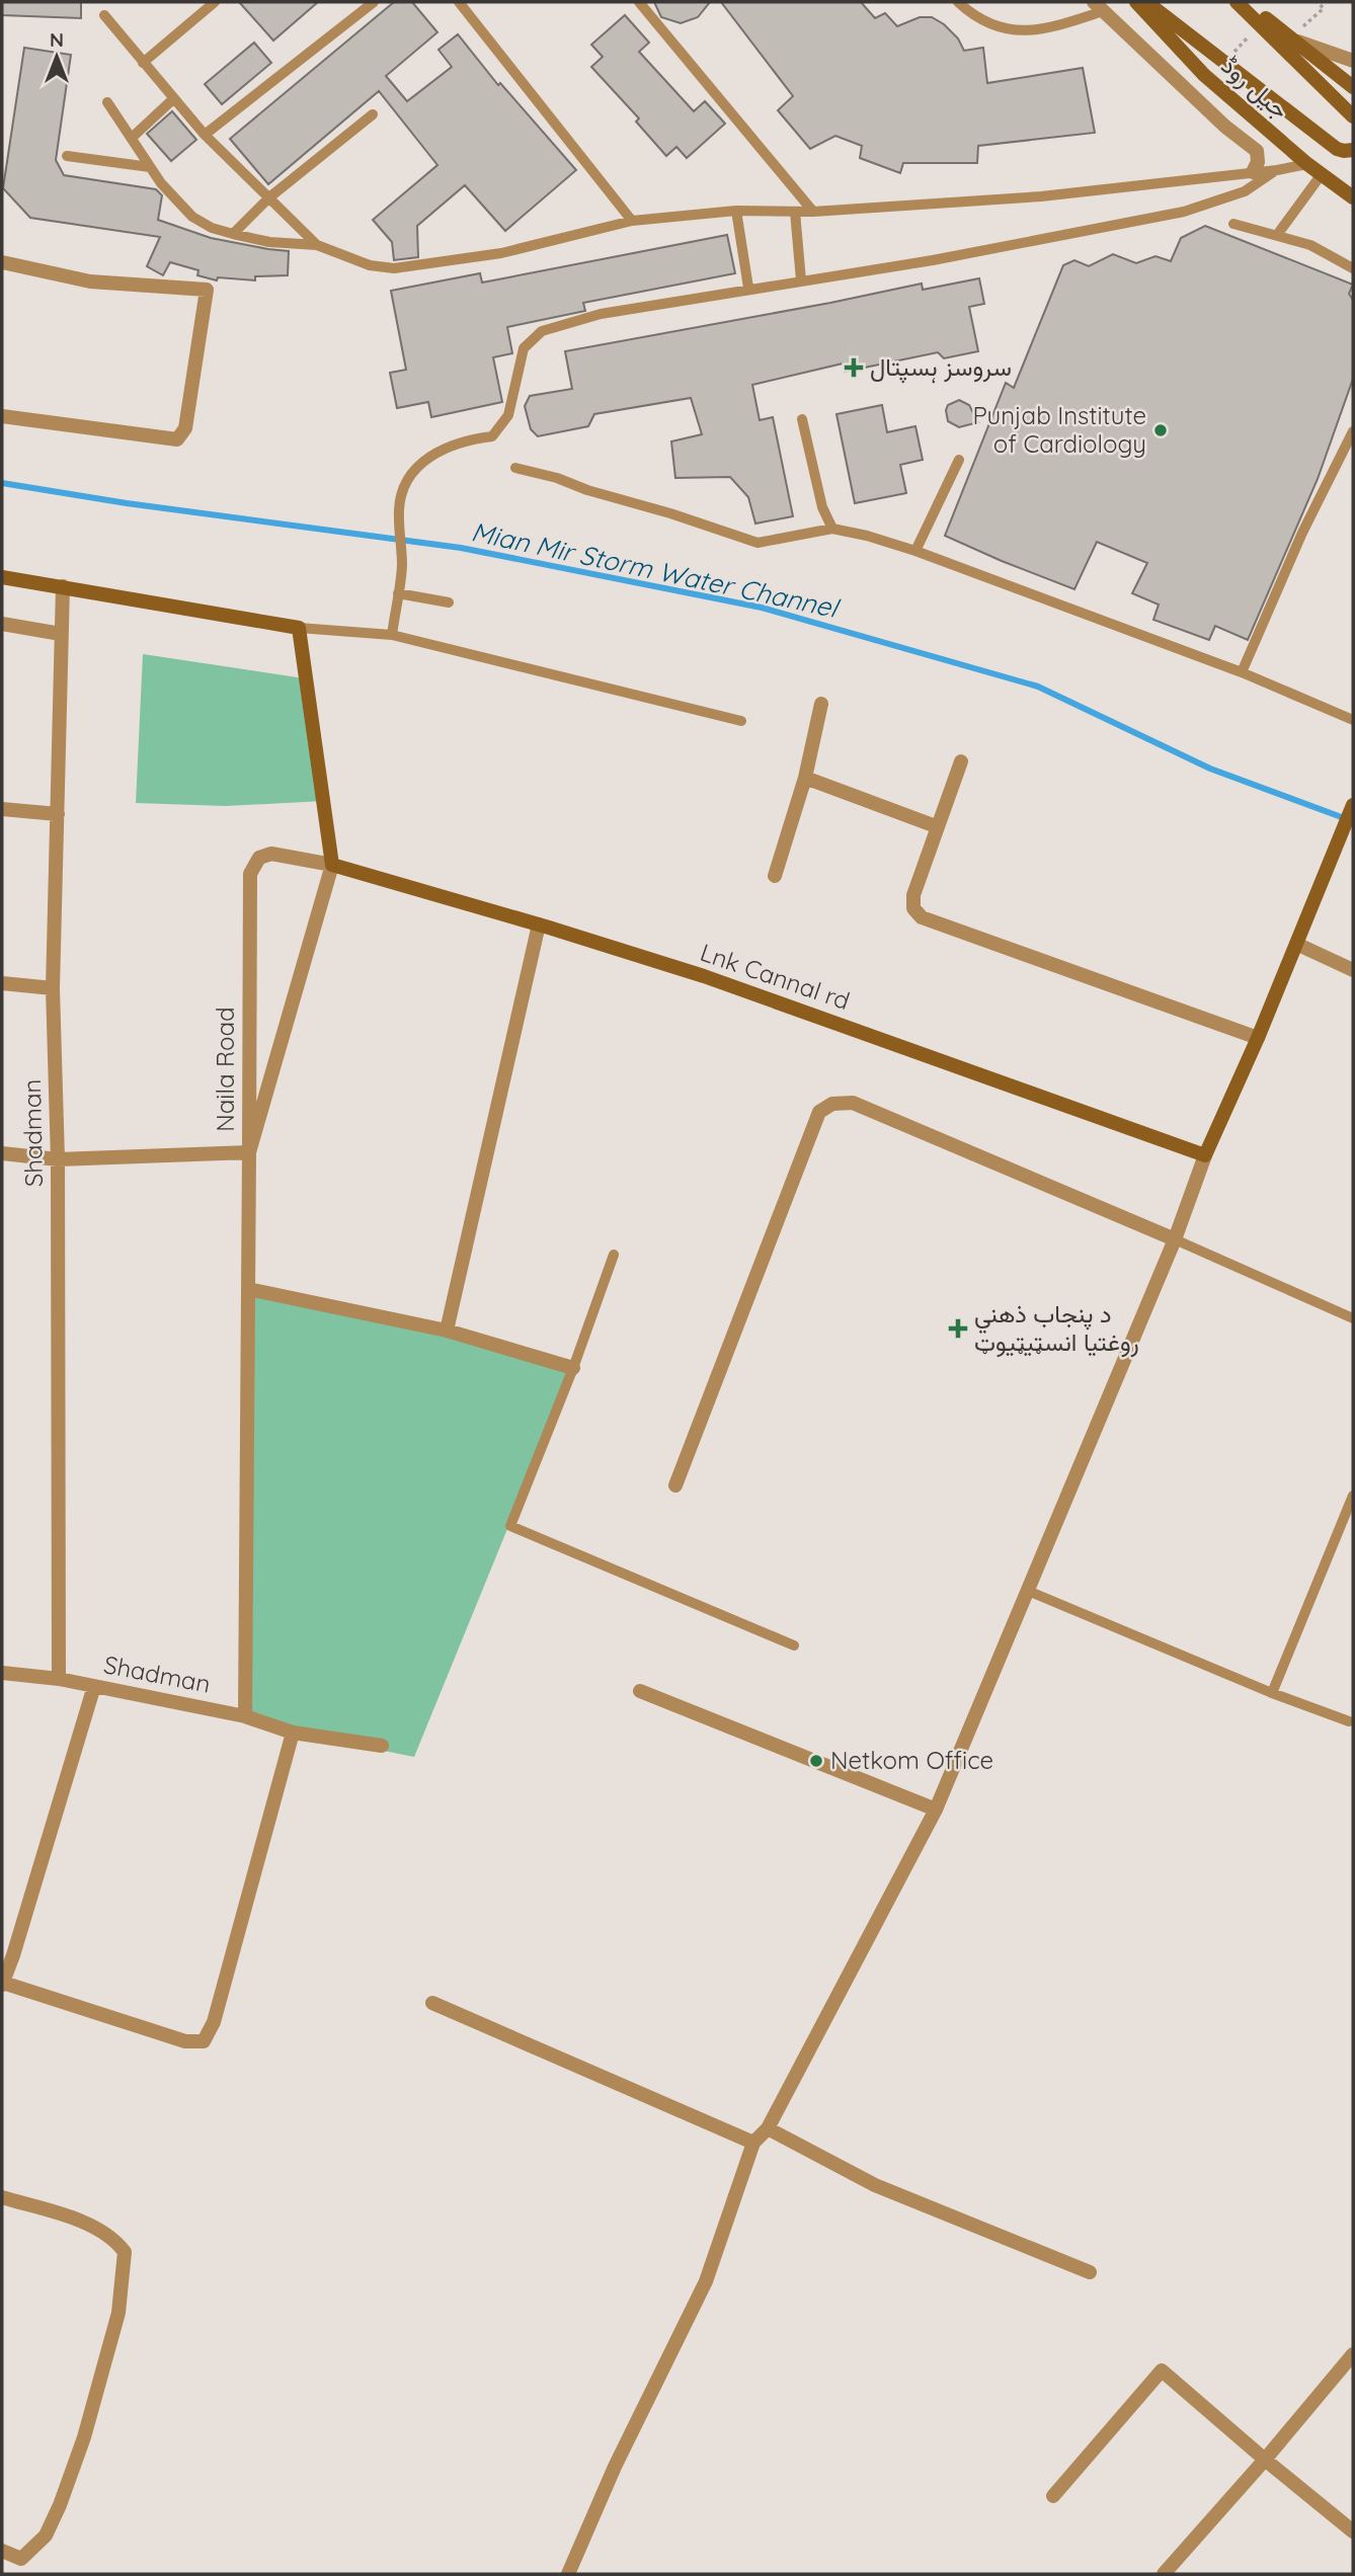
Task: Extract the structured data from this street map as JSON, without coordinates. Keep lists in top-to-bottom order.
{
  "streets": {
    "street": [
      "جیل روڈ",
      "Lnk Cannal rd",
      "Naila Road",
      "Shadman"
    ]
  },
  "crossings": [
    ["Lnk Cannal rd", "Naila Road"],
    ["Naila Road", "Shadman"]
  ],
  "water": ["Mian Mir Storm Water Channel"],
  "places": {
    "health": ["سروسز ہسپتال", "د پنجاب ذهني روغتیا انسټیټیوټ"],
    "other": ["Punjab Institute of Cardiology", "Netkom Office"]
  },
  "north": "top"
}
